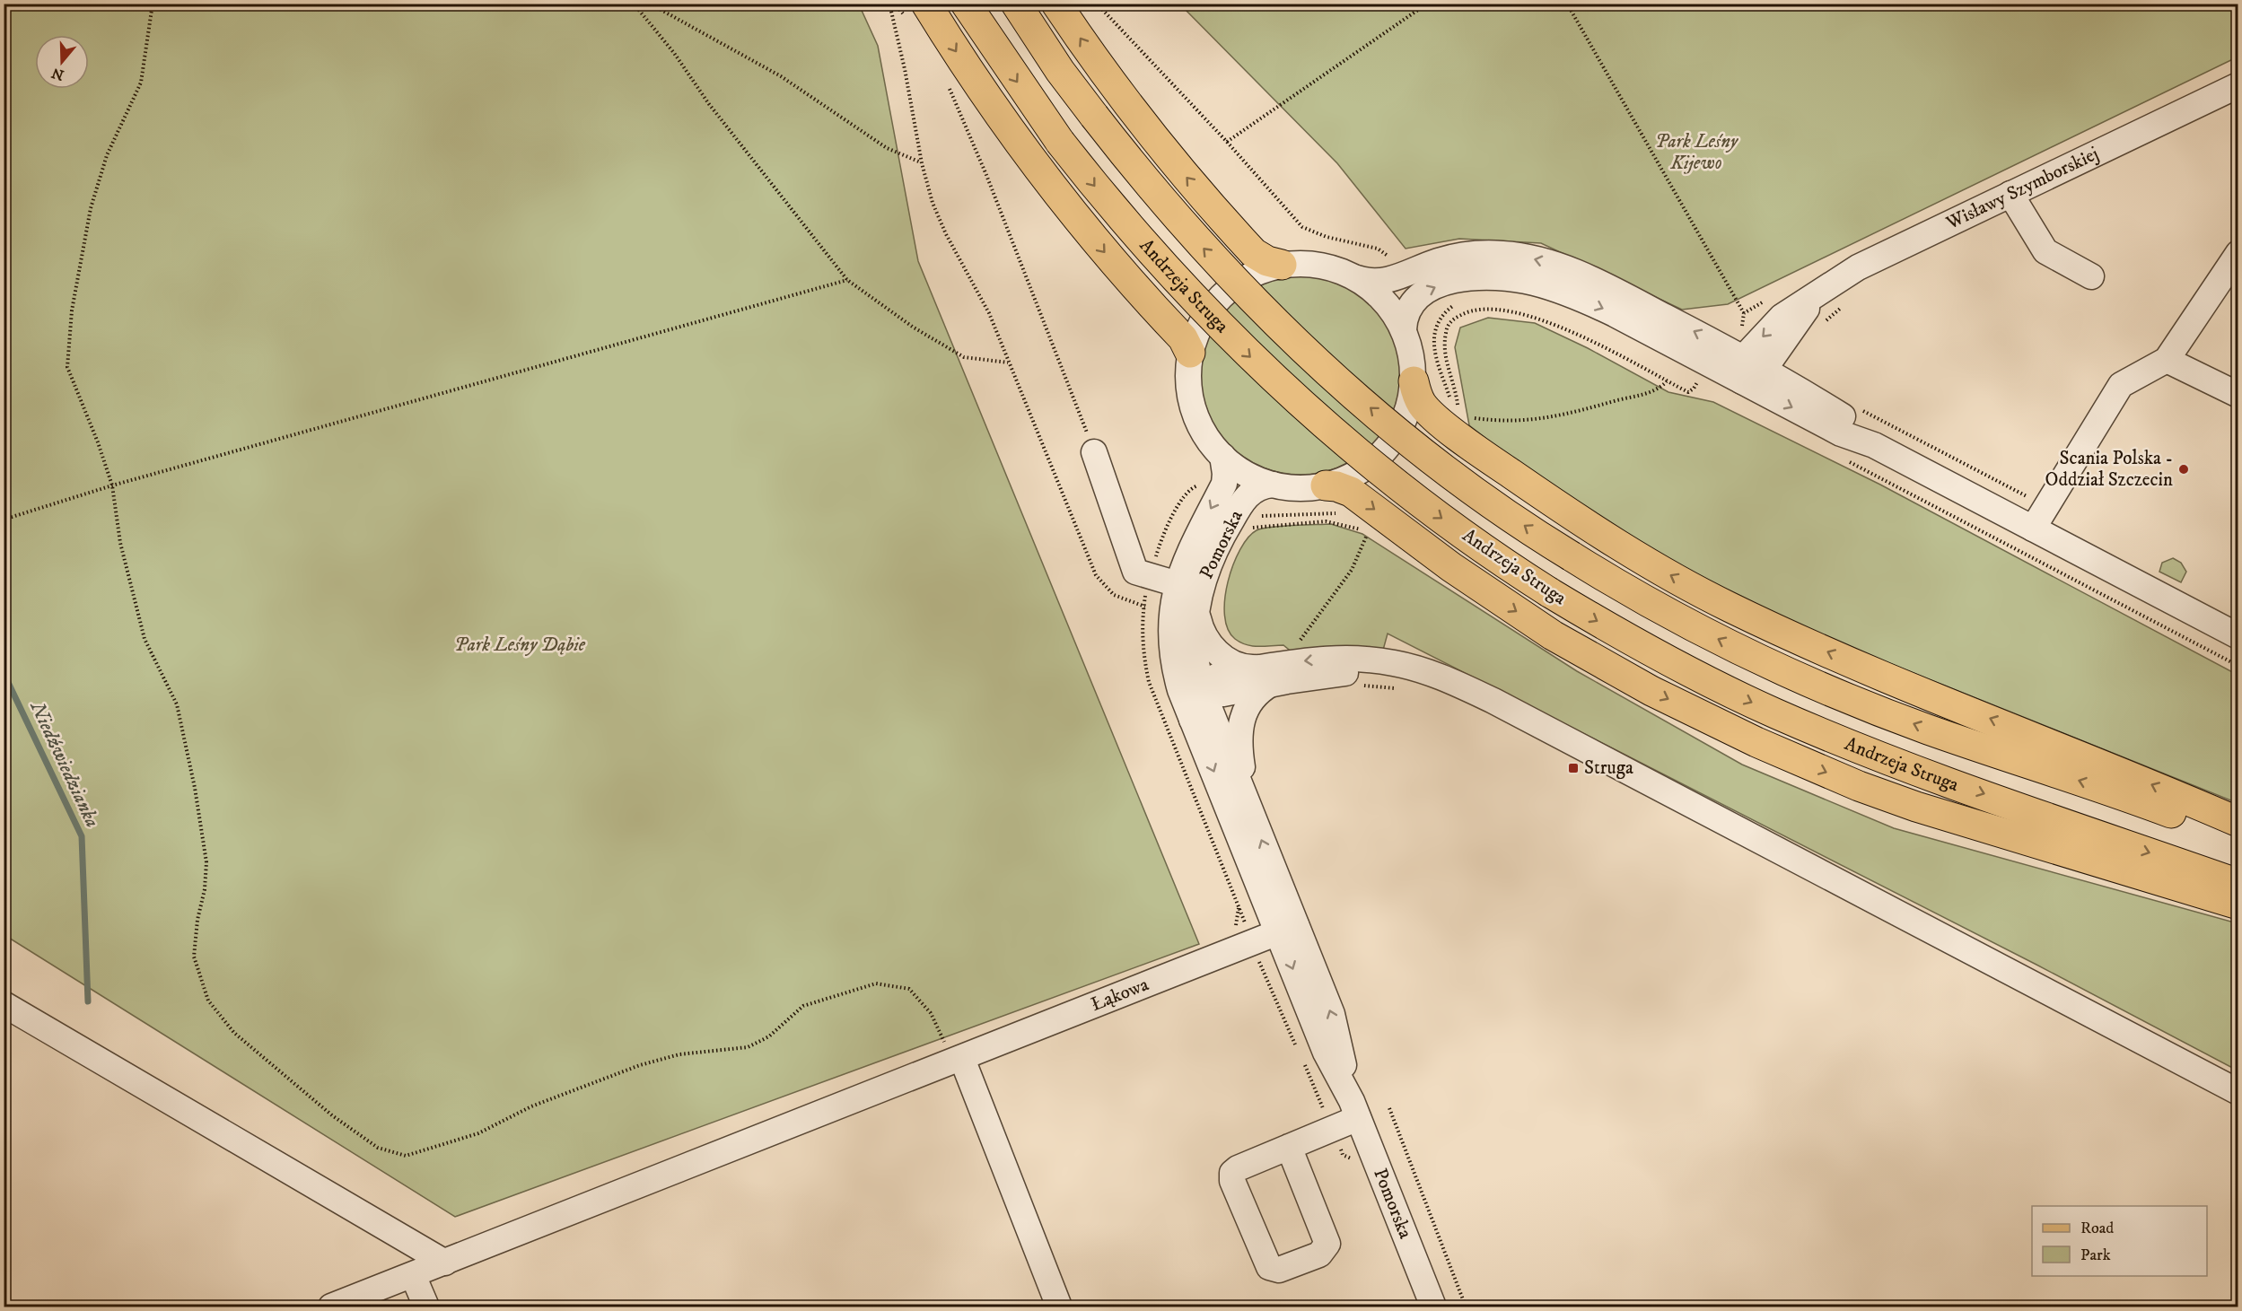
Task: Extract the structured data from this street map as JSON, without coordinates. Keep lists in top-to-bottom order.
{
  "streets": {
    "main road": ["Andrzeja Struga"],
    "street": ["Wisławy Szymborskiej", "Pomorska", "Łąkowa"]
  },
  "crossings": [
    ["Pomorska", "Łąkowa"]
  ],
  "water": ["Niedźwiedzianka"],
  "parks": ["Park Leśny Kijewo", "Park Leśny Dąbie"],
  "places": {
    "other": ["Scania Polska - Oddział Szczecin"],
    "transit": ["Struga"]
  },
  "legend": ["Road", "Park"],
  "north": "bottom"
}
